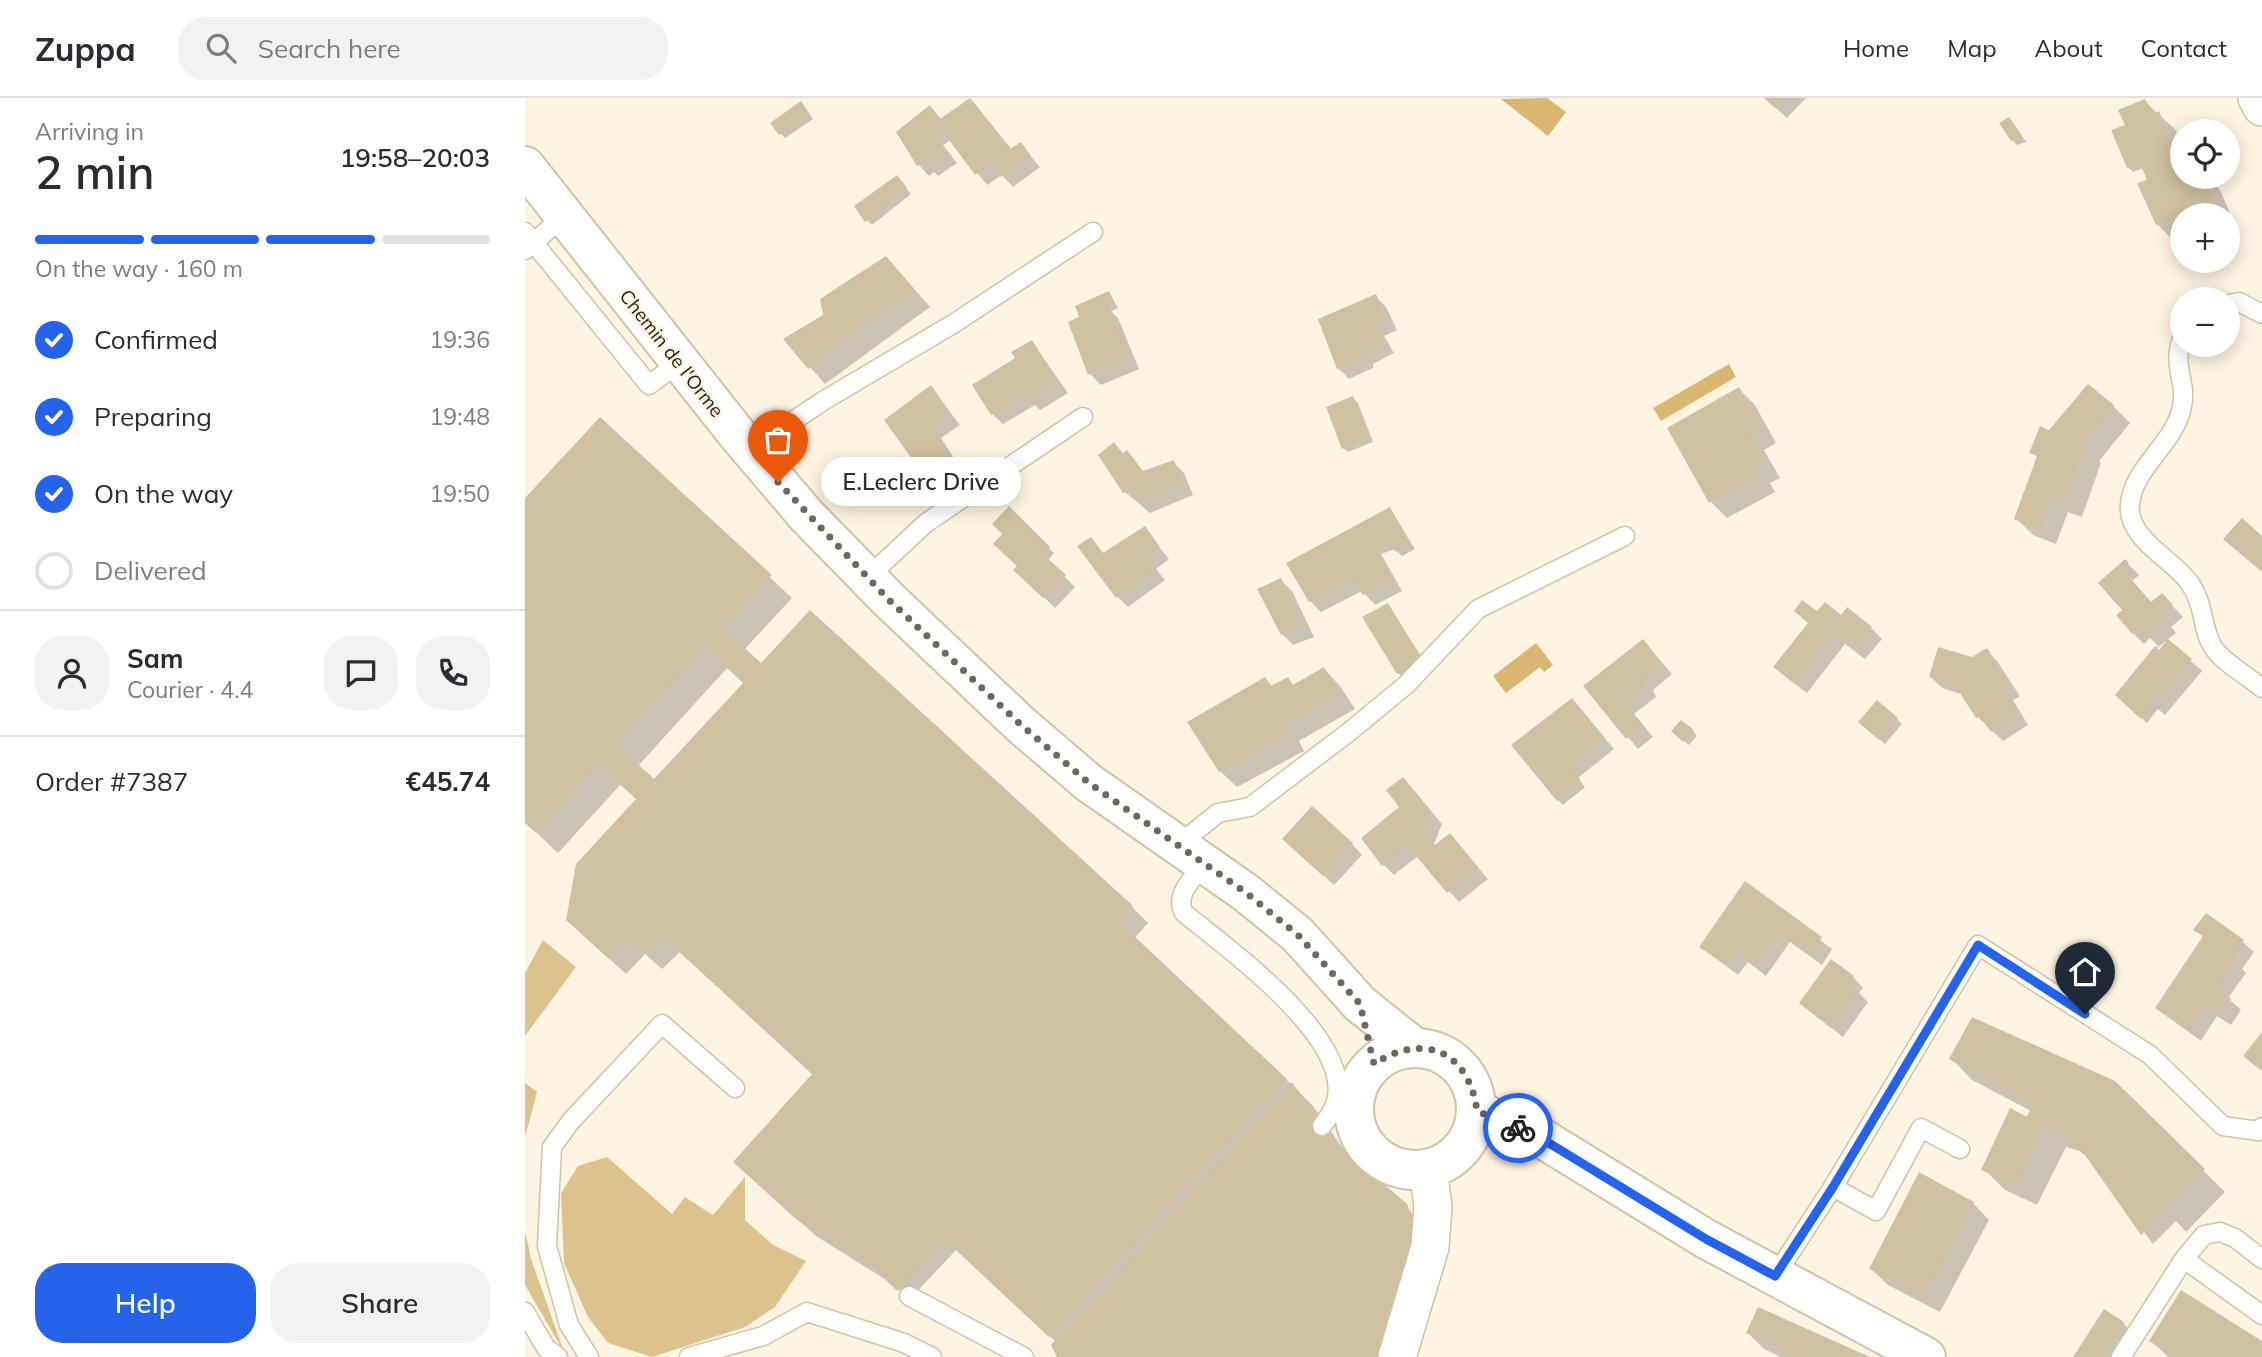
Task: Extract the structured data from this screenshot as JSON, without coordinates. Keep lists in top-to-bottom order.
{
  "streets": {
    "street": ["Chemin de l'Orme"]
  },
  "places": ["E.Leclerc Drive"],
  "page": {
    "header": "Zuppa",
    "search": "Search here",
    "nav": [
      "Home",
      "Map",
      "About",
      "Contact"
    ],
    "heading": ["2 min", "Arriving in", "19:58–20:03"],
    "panel": [
      "Sam",
      "Courier · 4.4",
      "Order #7387",
      "€45.74"
    ],
    "map_buttons": ["+", "−"],
    "bar": "On the way · 160 m",
    "list": [
      ["Confirmed", "19:36"],
      ["Preparing", "19:48"],
      ["On the way", "19:50"],
      "Delivered"
    ],
    "bubble": "E.Leclerc Drive",
    "buttons": ["Help", "Share"]
  }
}
